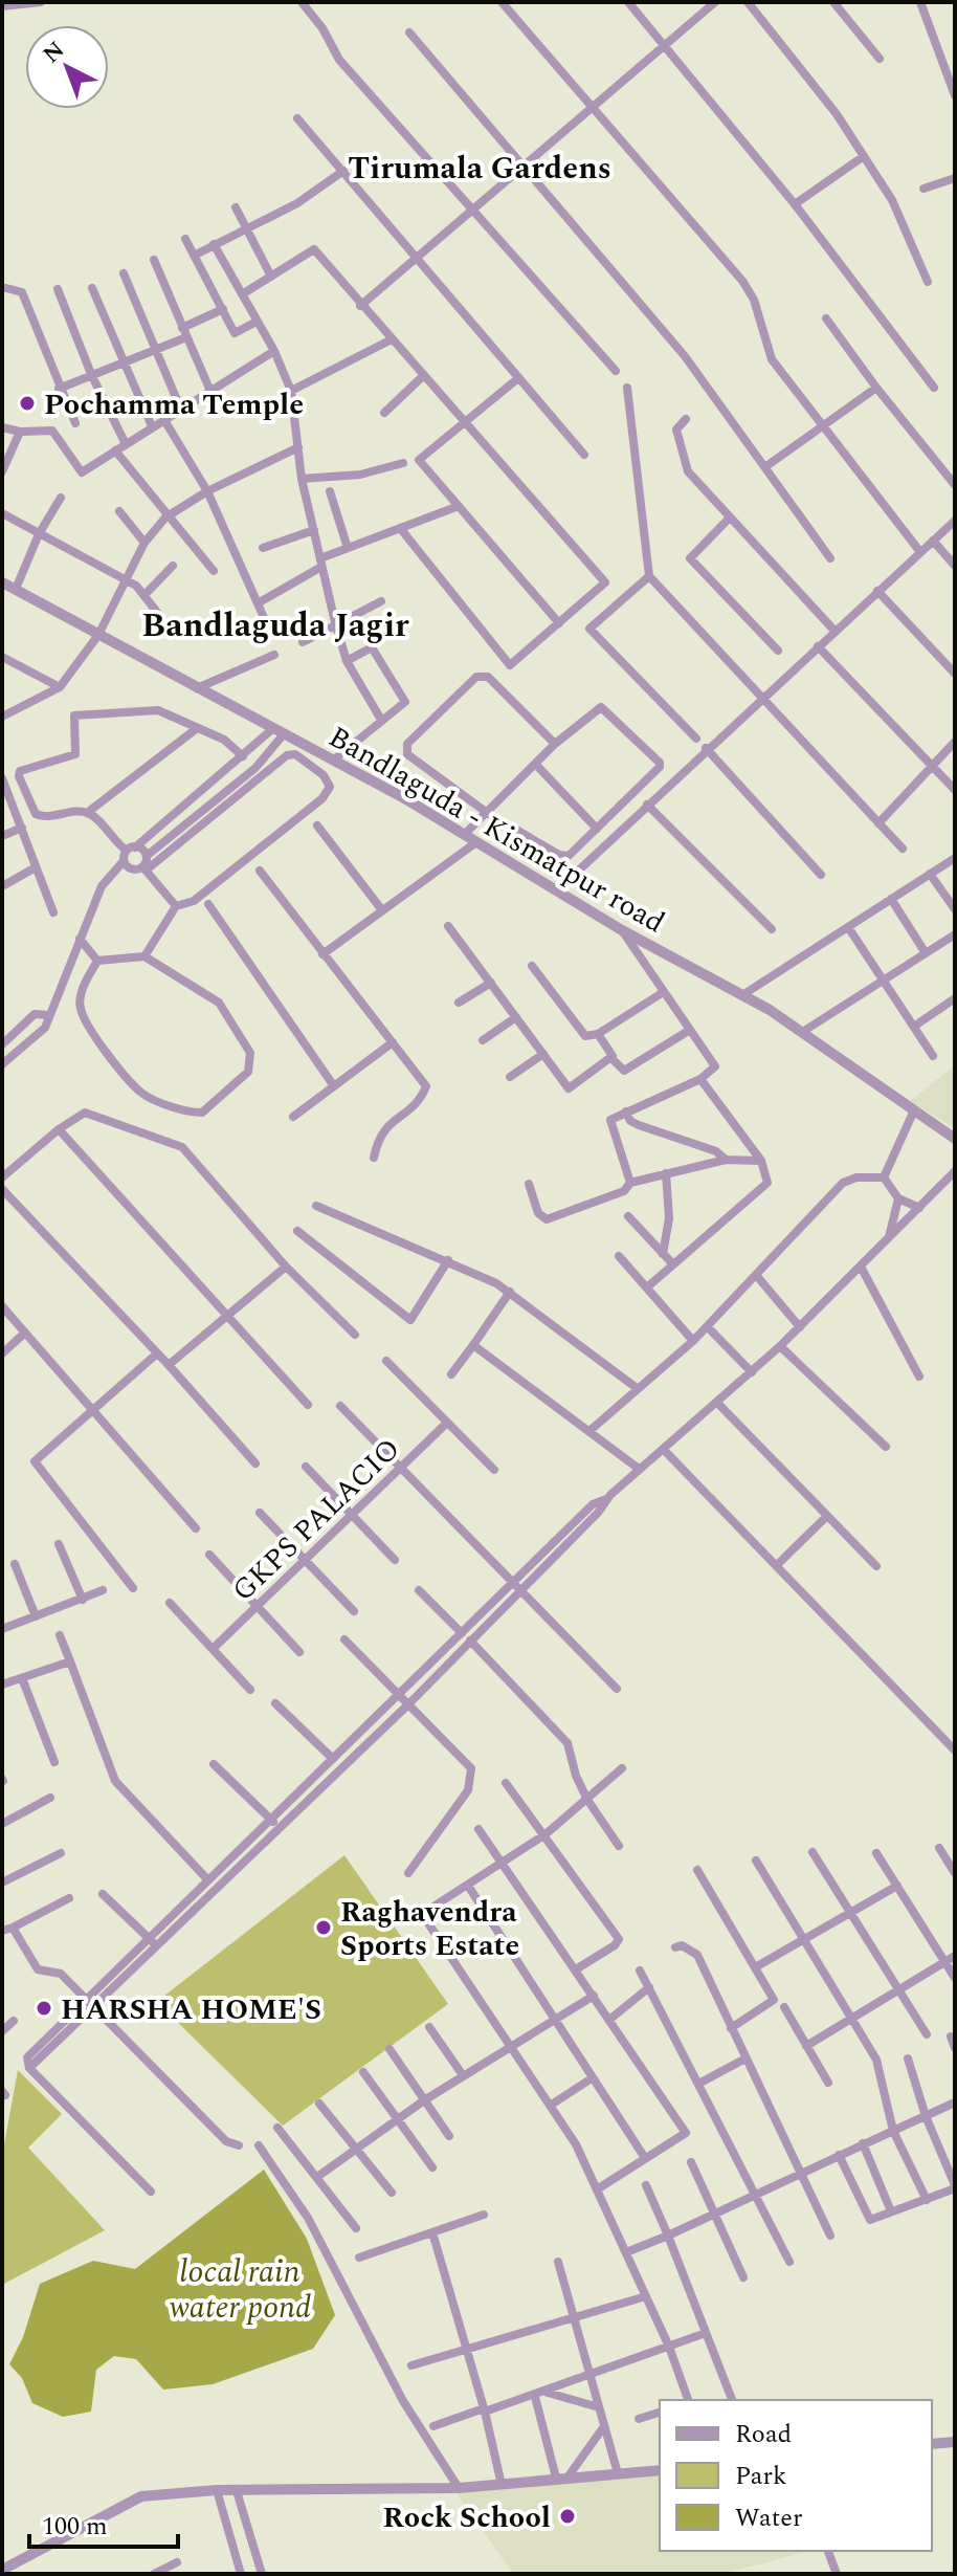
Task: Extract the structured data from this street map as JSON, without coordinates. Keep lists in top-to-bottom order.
{
  "streets": {
    "street": ["Bandlaguda - Kismatpur road", "GKPS PALACIO"]
  },
  "districts": ["Tirumala Gardens", "Bandlaguda Jagir"],
  "water": ["local rain water pond"],
  "places": [
    "Pochamma Temple",
    "Raghavendra Sports Estate",
    "HARSHA HOME'S",
    "Rock School"
  ],
  "legend": ["Road", "Park", "Water"],
  "scale_bar": "100 m",
  "north": "top left"
}
